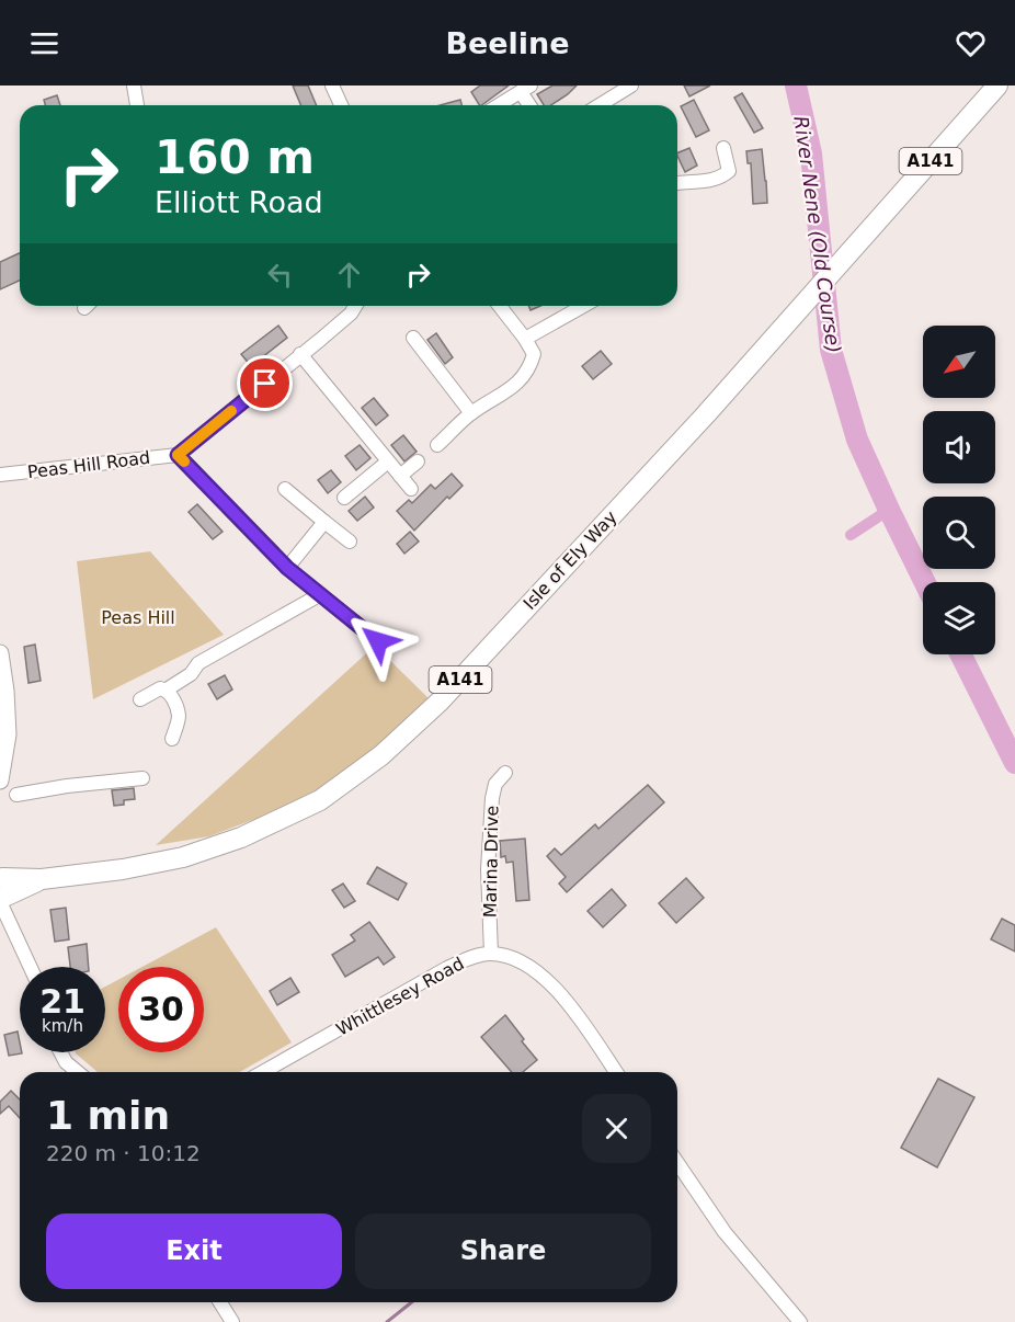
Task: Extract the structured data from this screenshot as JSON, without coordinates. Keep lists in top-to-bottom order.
{
  "streets": {
    "highway": ["A141", "Isle of Ely Way"],
    "street": ["Peas Hill Road", "Marina Drive", "Whittlesey Road"]
  },
  "crossings": [
    ["Marina Drive", "Whittlesey Road"]
  ],
  "water": ["River Nene (Old Course)"],
  "parks": ["Peas Hill"],
  "north": "bottom left",
  "page": {
    "header": "Beeline",
    "turn": ["160 m", "Elliott Road"],
    "speed": "21 km/h",
    "limit": "30",
    "heading": ["1 min", "220 m · 10:12"],
    "buttons": ["Exit", "Share"]
  }
}
